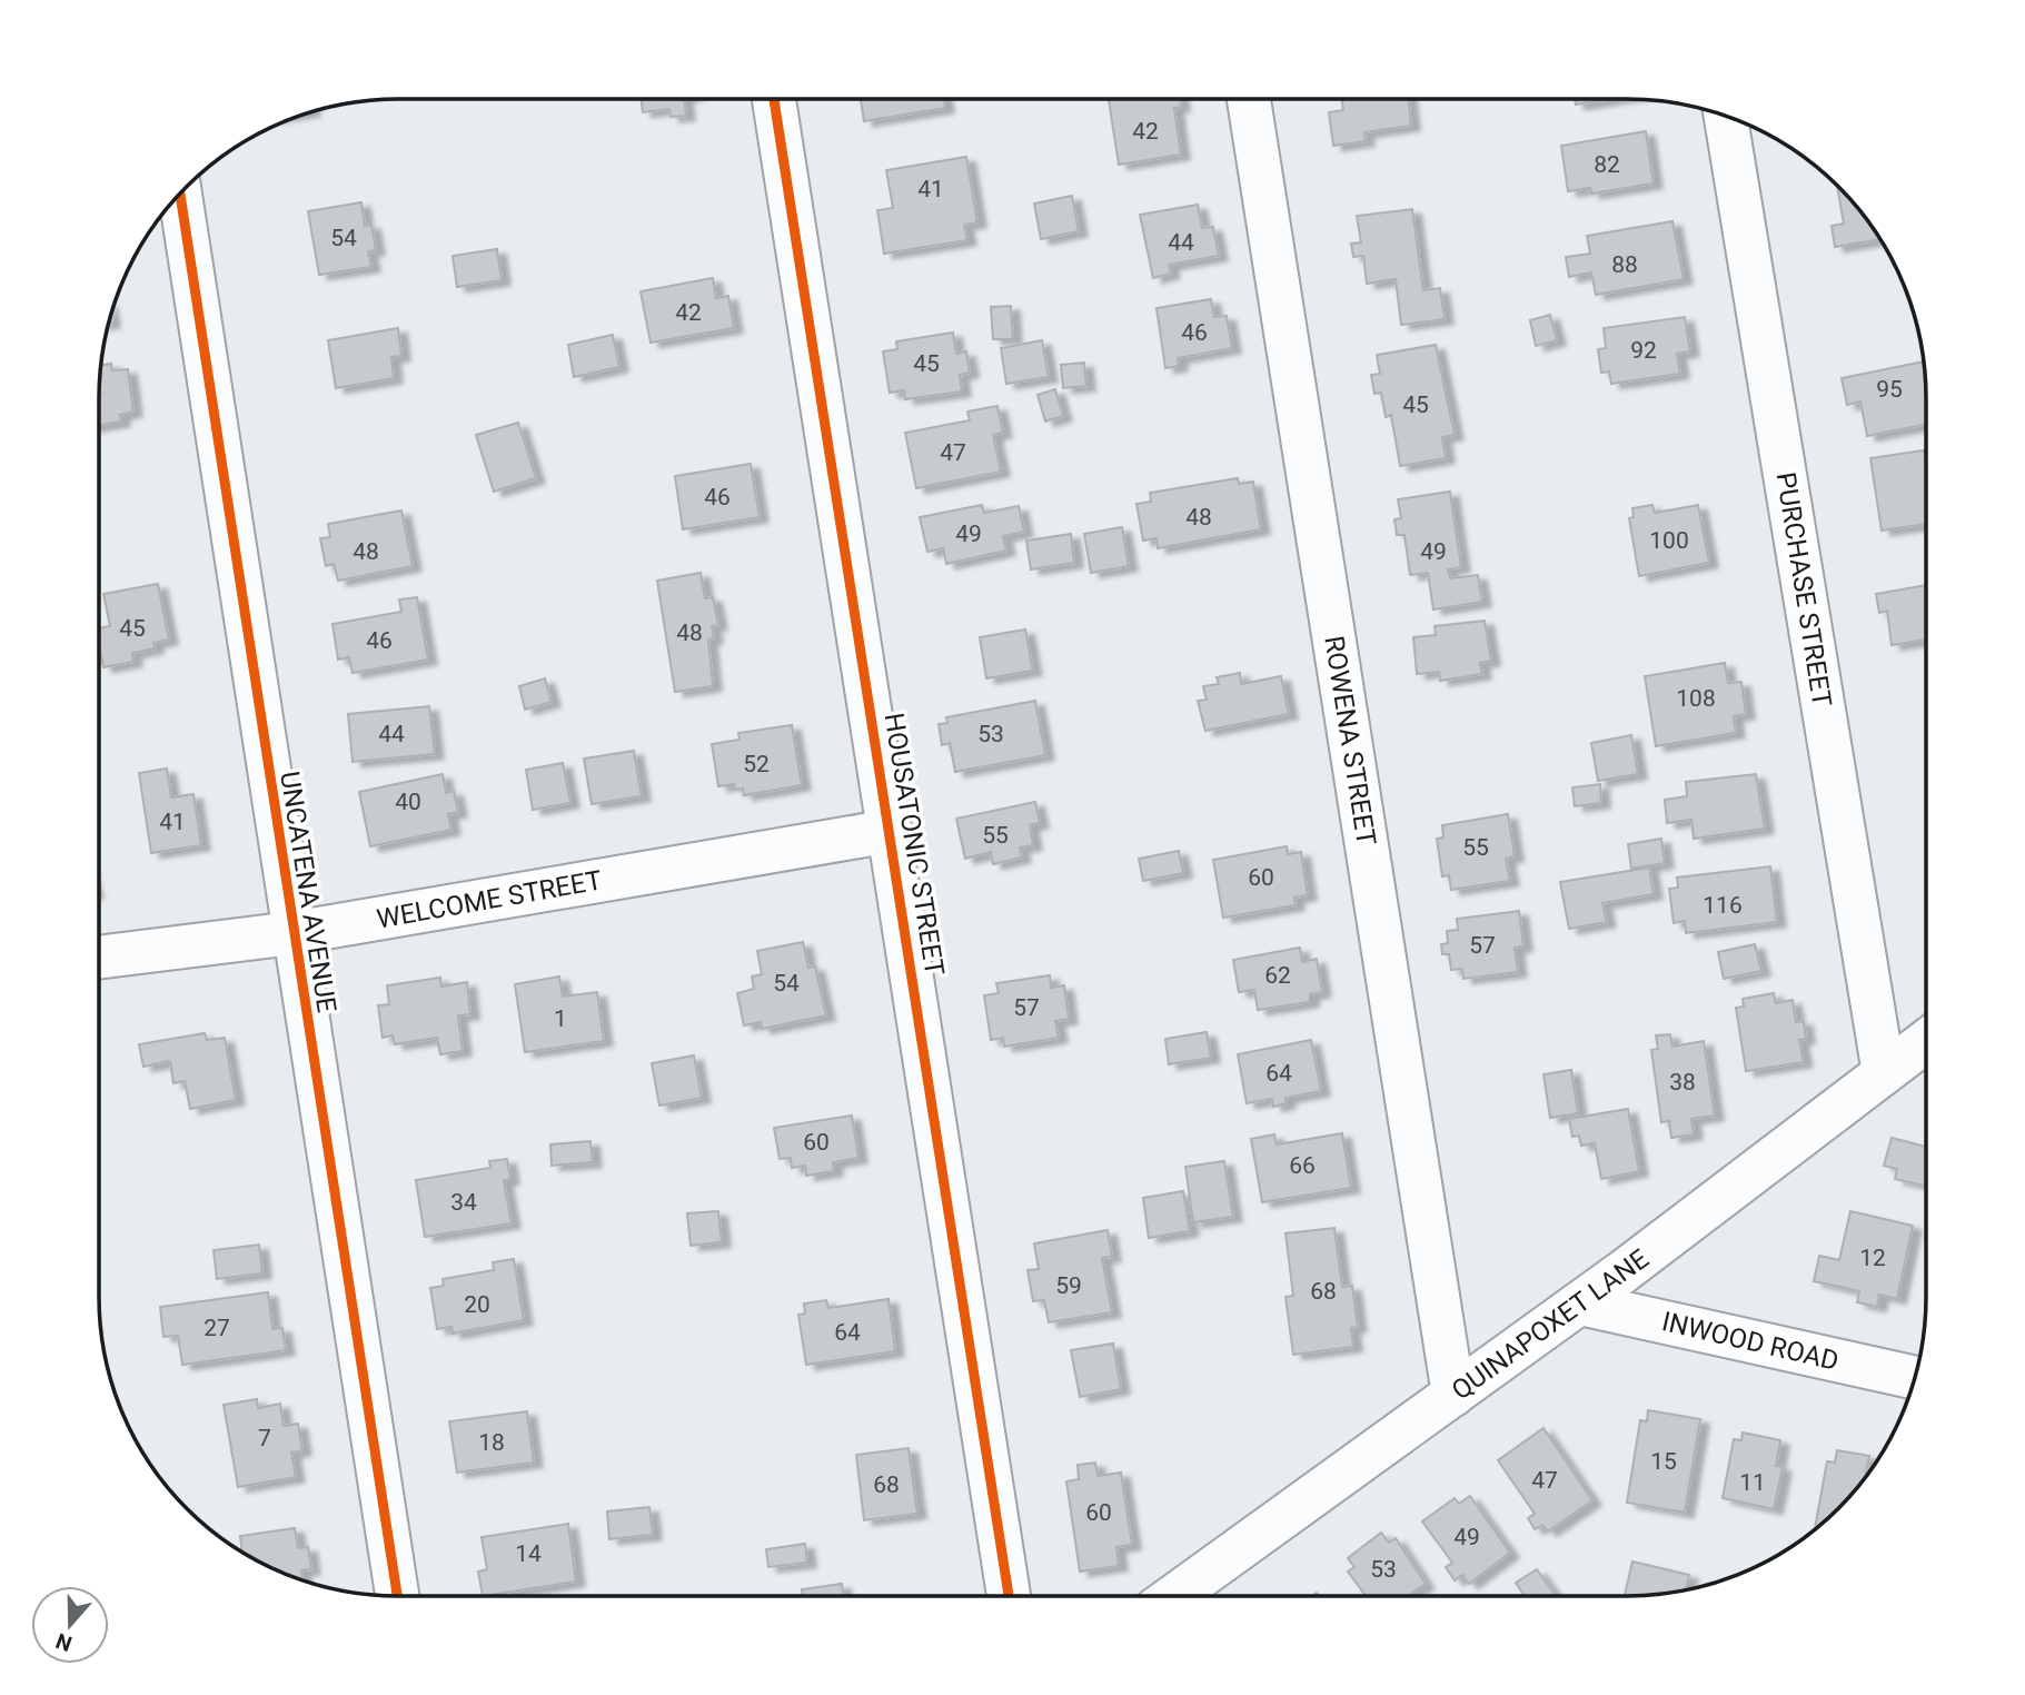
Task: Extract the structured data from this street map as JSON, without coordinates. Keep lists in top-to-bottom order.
{
  "streets": {
    "street": [
      "PURCHASE STREET",
      "ROWENA STREET",
      "HOUSATONIC STREET",
      "UNCATENA AVENUE",
      "WELCOME STREET",
      "QUINAPOXET LANE",
      "INWOOD ROAD"
    ]
  },
  "crossings": [
    ["PURCHASE STREET", "QUINAPOXET LANE"],
    ["ROWENA STREET", "QUINAPOXET LANE"],
    ["HOUSATONIC STREET", "WELCOME STREET"],
    ["UNCATENA AVENUE", "WELCOME STREET"],
    ["QUINAPOXET LANE", "INWOOD ROAD"]
  ],
  "house_numbers": [
    "42",
    "82",
    "41",
    "54",
    "44",
    "88",
    "42",
    "46",
    "92",
    "45",
    "95",
    "45",
    "47",
    "46",
    "48",
    "49",
    "100",
    "48",
    "49",
    "45",
    "48",
    "46",
    "108",
    "44",
    "53",
    "52",
    "40",
    "41",
    "55",
    "55",
    "60",
    "116",
    "57",
    "62",
    "54",
    "57",
    "1",
    "64",
    "38",
    "60",
    "66",
    "34",
    "12",
    "59",
    "68",
    "20",
    "27",
    "64",
    "7",
    "18",
    "15",
    "47",
    "11",
    "68",
    "60",
    "49",
    "14",
    "53"
  ],
  "north": "bottom"
}
